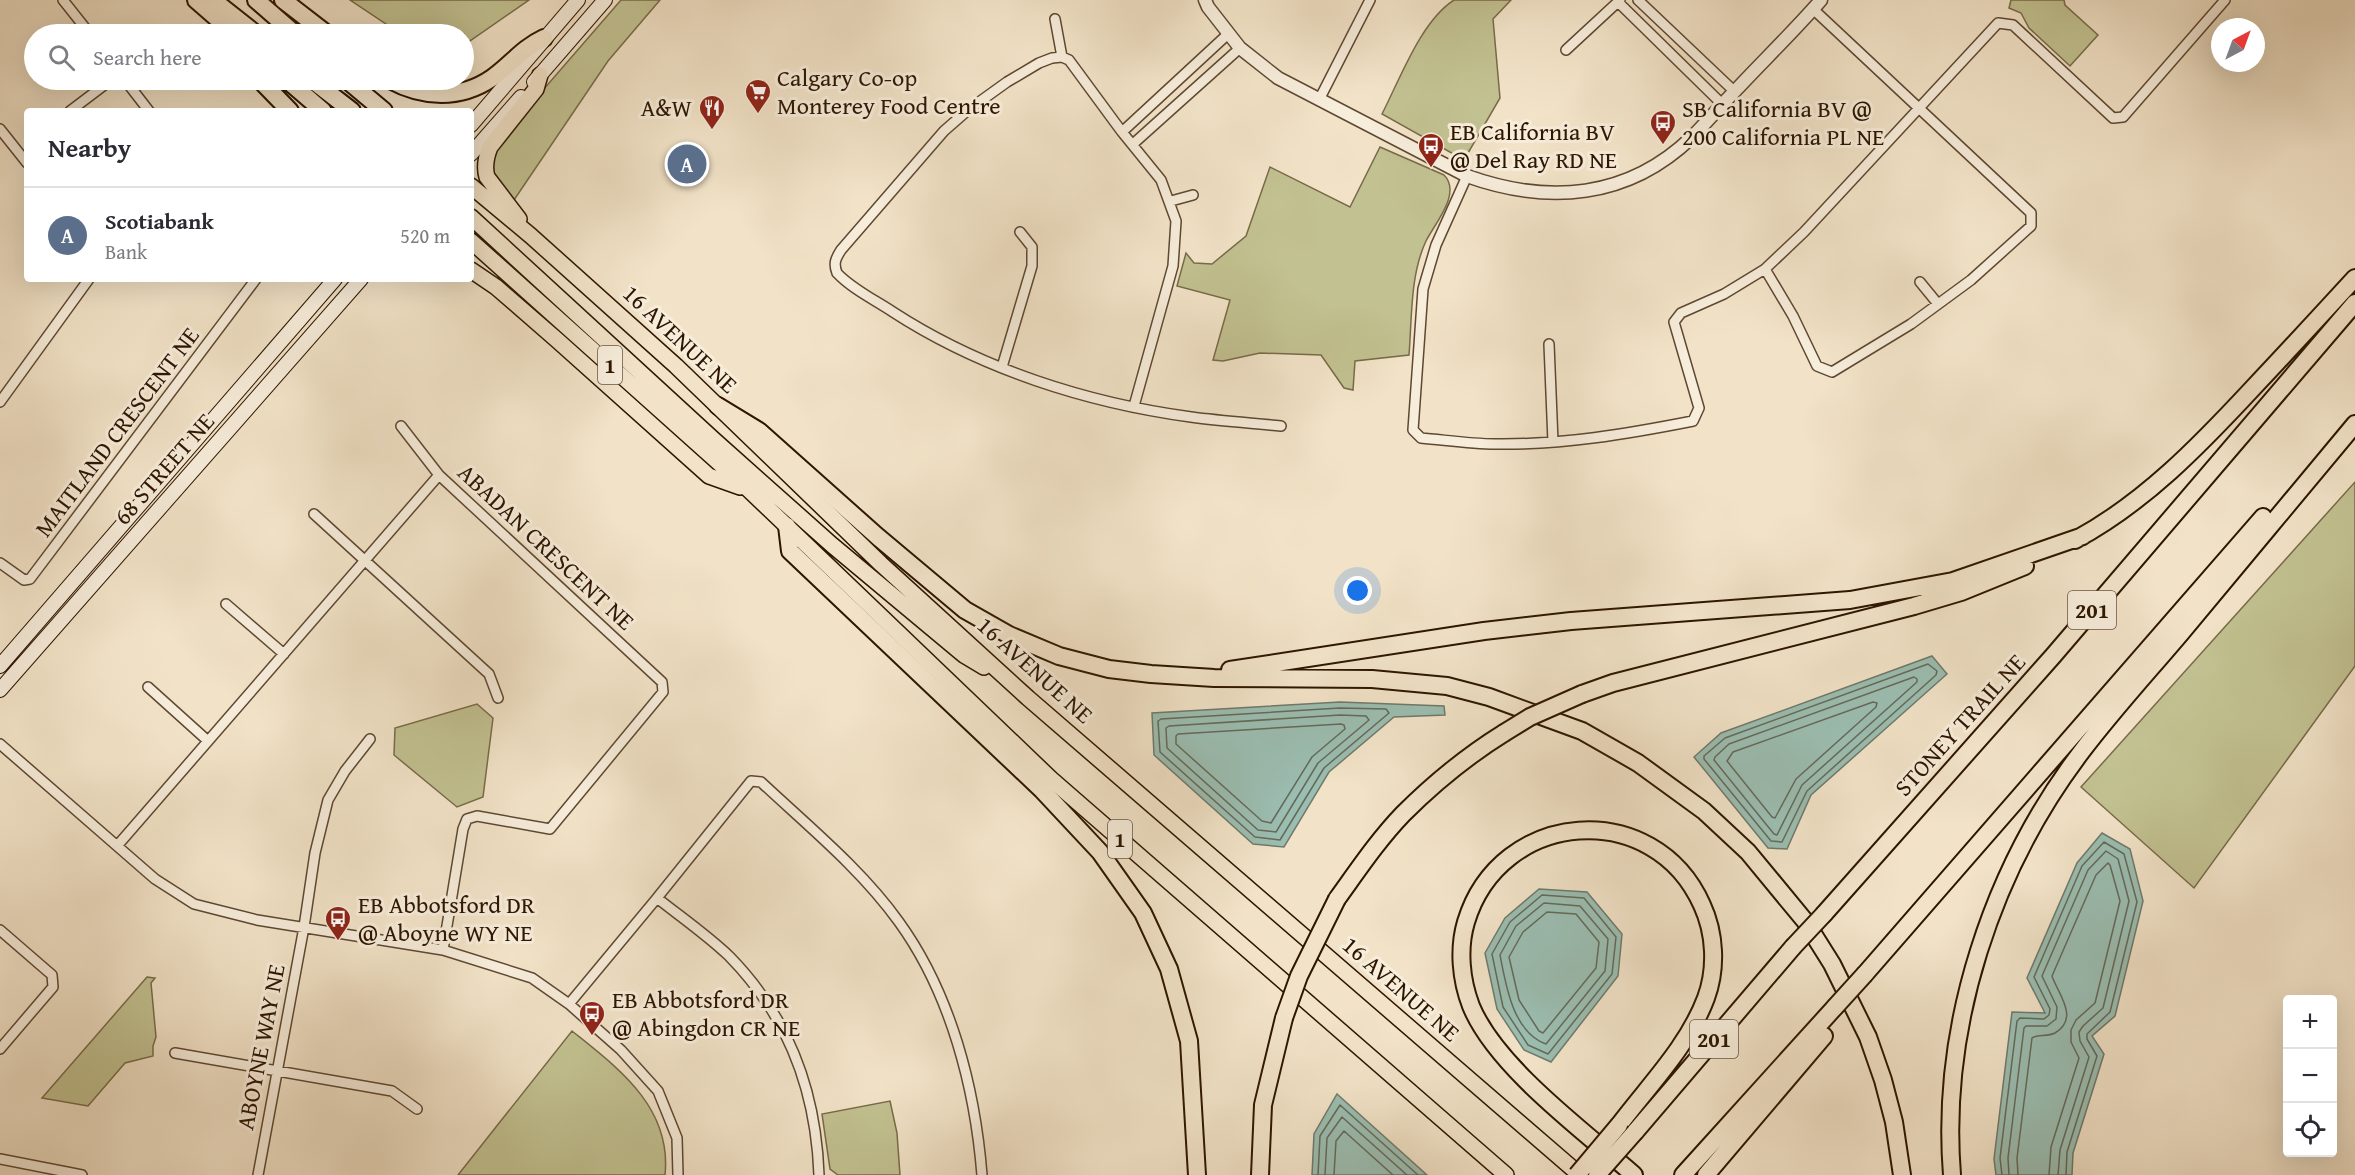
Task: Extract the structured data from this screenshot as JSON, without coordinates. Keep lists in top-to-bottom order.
{
  "streets": {
    "highway": [
      "16 AVENUE NE",
      "1",
      "201",
      "STONEY TRAIL NE"
    ],
    "main road": ["68 STREET NE"],
    "street": ["MAITLAND CRESCENT NE", "ABADAN CRESCENT NE", "ABOYNE WAY NE"]
  },
  "places": {
    "supermarket": ["Calgary Co-op Monterey Food Centre"],
    "restaurant": ["A&W"],
    "bus stop": [
      "SB California BV @ 200 California PL NE",
      "EB California BV @ Del Ray RD NE",
      "EB Abbotsford DR @ Aboyne WY NE",
      "EB Abbotsford DR @ Abingdon CR NE"
    ]
  },
  "north": "top right",
  "page": {
    "search": "Search here",
    "heading": "Nearby",
    "pins": "A",
    "list": [
      {
        "mark": "A",
        "name": "Scotiabank",
        "note": "Bank",
        "value": "520 m"
      }
    ],
    "map_buttons": ["+", "−"]
  }
}
